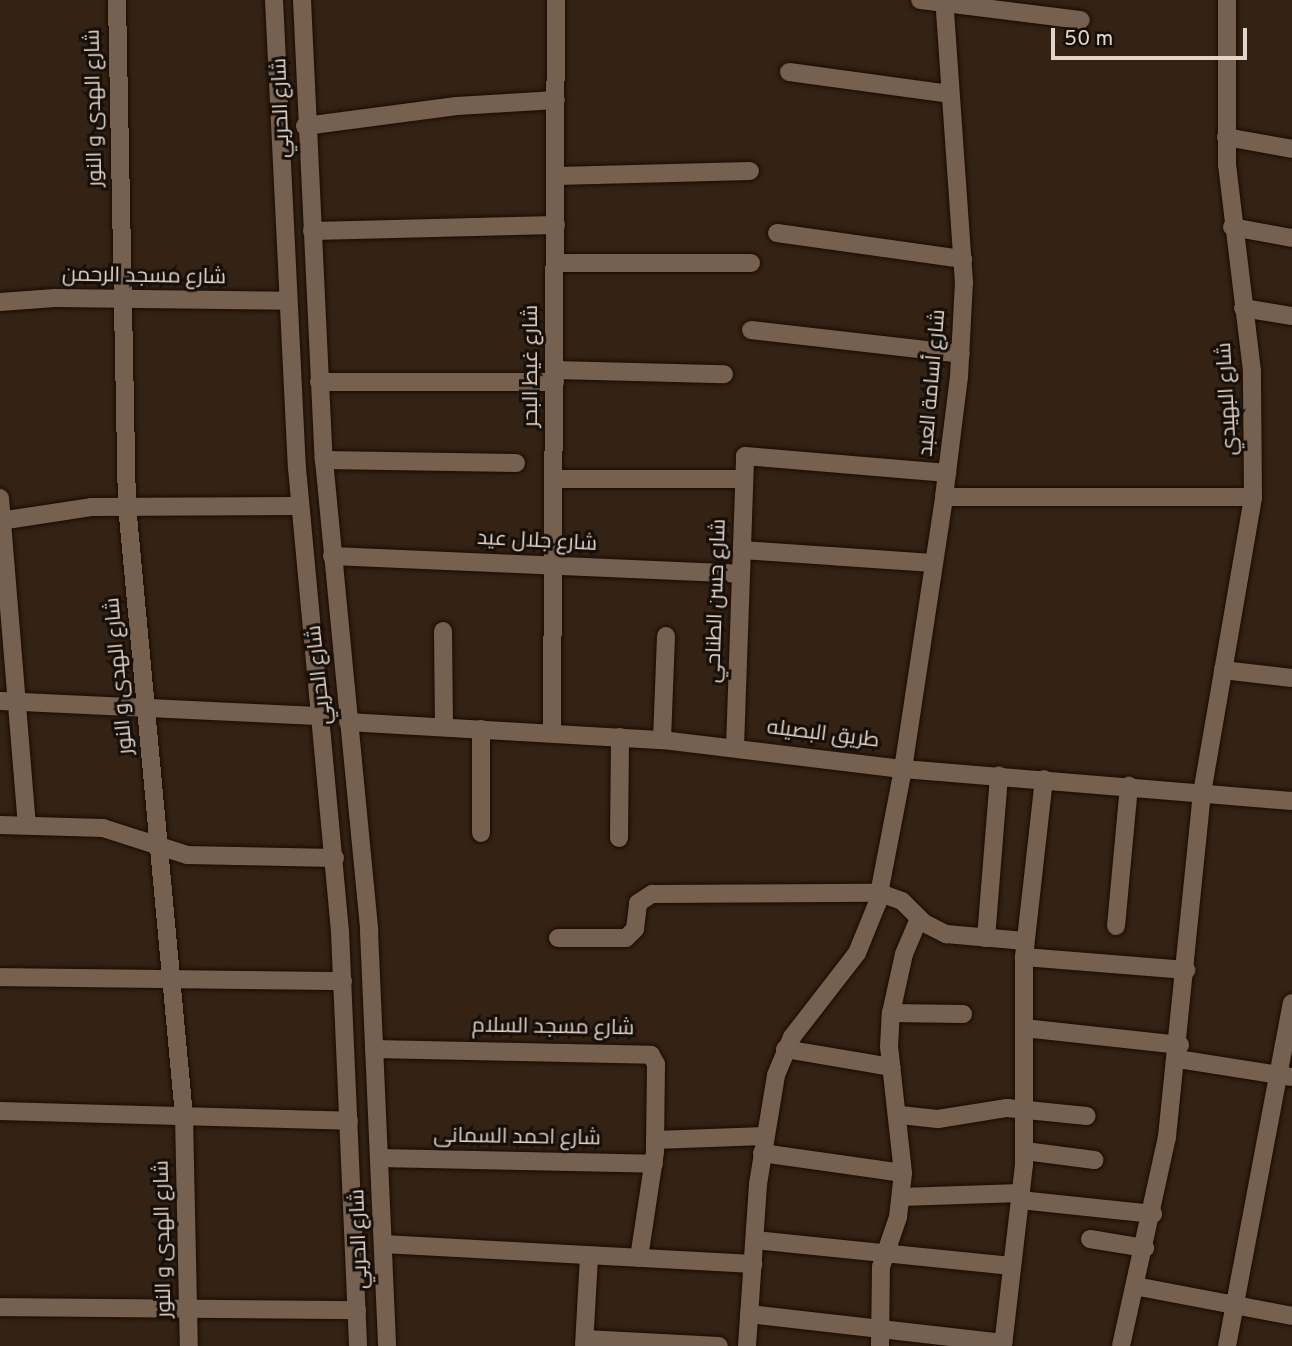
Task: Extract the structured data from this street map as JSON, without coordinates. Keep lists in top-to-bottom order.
{
  "streets": {
    "street": [
      "شارع الهدى و النور",
      "شارع الحربي",
      "شارع مسجد الرحمن",
      "شارع غيط البحر",
      "شارع أسامة العبد",
      "شارع البهيدي",
      "شارع جلال عيد",
      "شارع حسن الطناحي",
      "طريق البصيله",
      "شارع مسجد السلام",
      "شارع احمد السمانى"
    ]
  },
  "crossings": [
    ["شارع الهدى و النور", "شارع مسجد الرحمن"],
    ["شارع الحربي", "شارع مسجد الرحمن"],
    ["شارع الحربي", "شارع جلال عيد"],
    ["شارع الحربي", "طريق البصيله"],
    ["شارع الحربي", "شارع مسجد السلام"],
    ["شارع الحربي", "شارع احمد السمانى"],
    ["شارع غيط البحر", "شارع جلال عيد"],
    ["شارع غيط البحر", "طريق البصيله"],
    ["شارع أسامة العبد", "شارع حسن الطناحي"],
    ["شارع أسامة العبد", "طريق البصيله"],
    ["شارع البهيدي", "طريق البصيله"],
    ["شارع جلال عيد", "شارع حسن الطناحي"],
    ["شارع حسن الطناحي", "طريق البصيله"],
    ["شارع مسجد السلام", "شارع احمد السمانى"]
  ],
  "scale_bar": "50 m"
}
